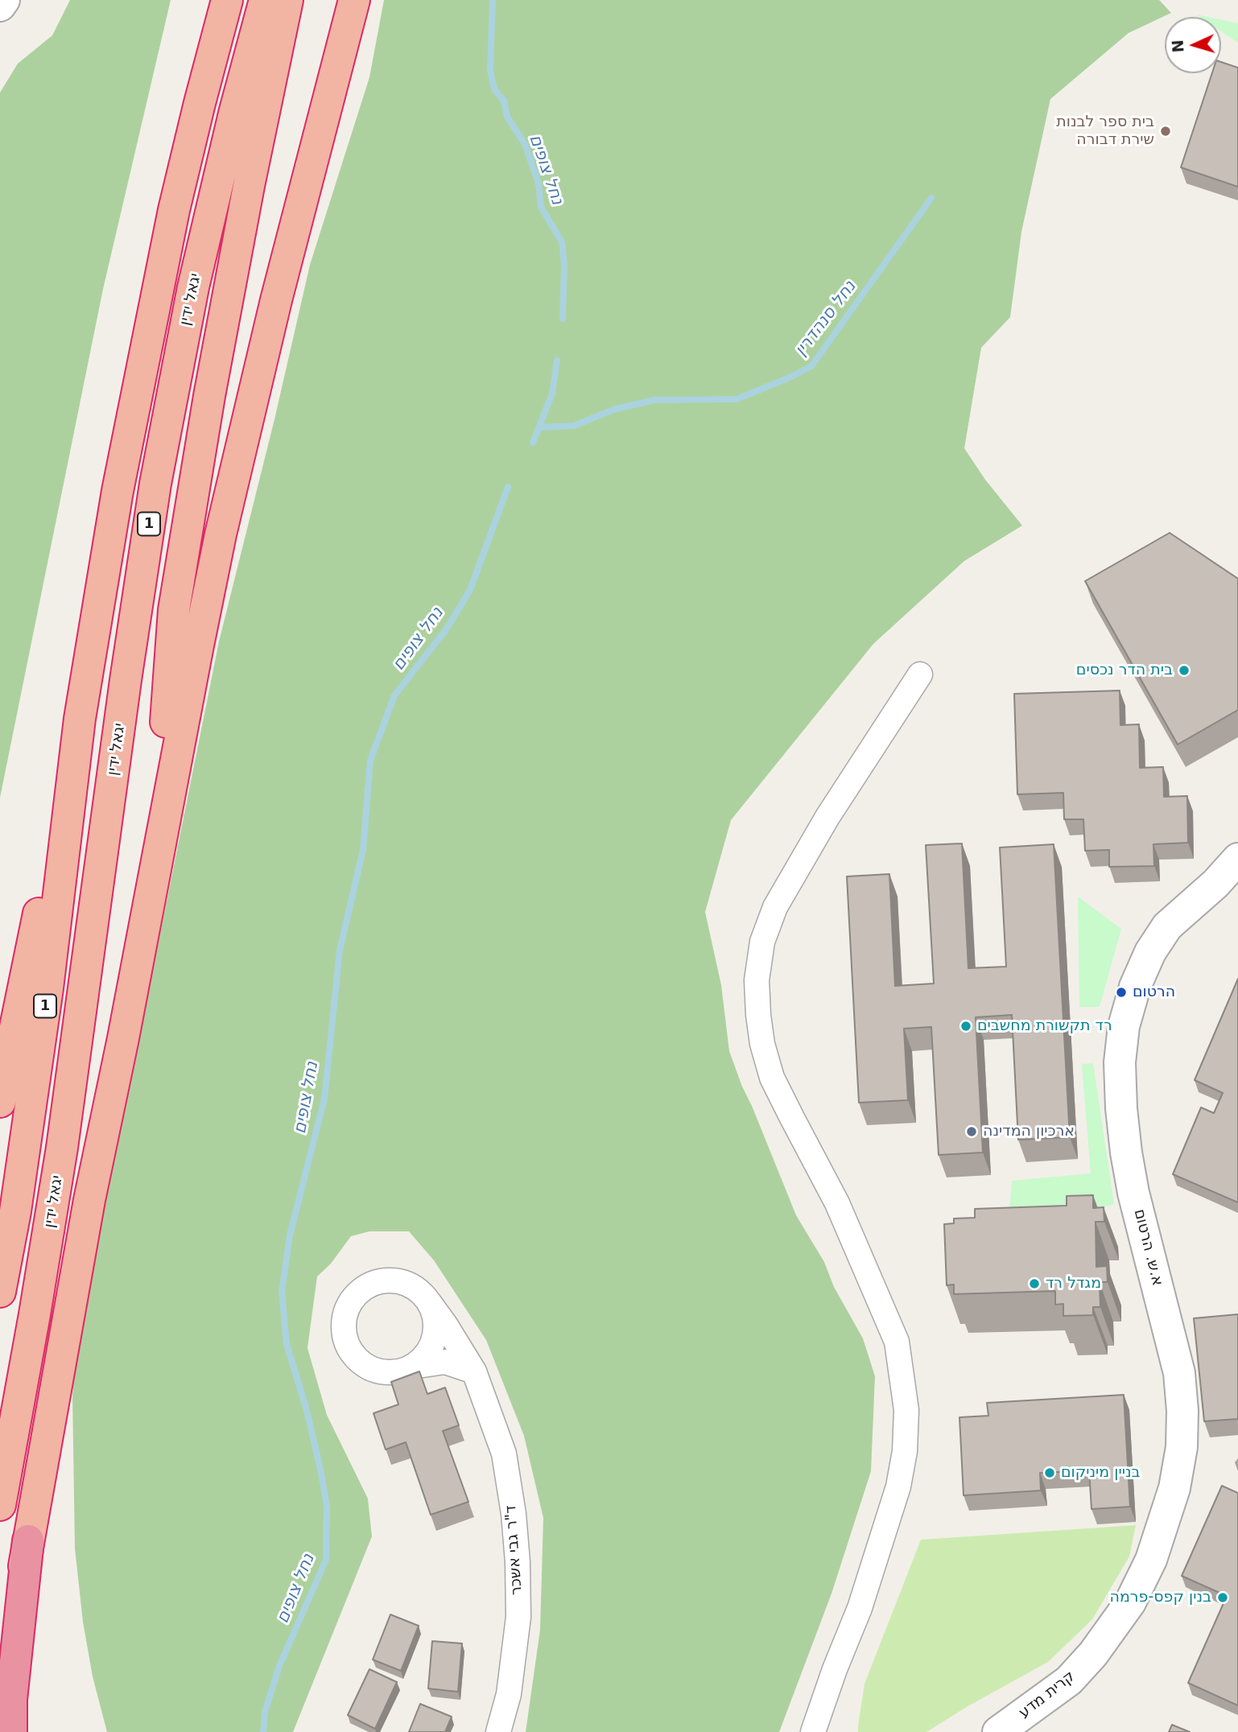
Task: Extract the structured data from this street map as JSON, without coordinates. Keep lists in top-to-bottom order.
{
  "streets": {
    "highway": ["יגאל ידין", "1"],
    "street": ["א.ש. הרטום", "ד\"ר גבי אשכר", "קרית מדע"]
  },
  "crossings": [
    ["א.ש. הרטום", "קרית מדע"]
  ],
  "water": ["נחל צופים", "נחל סנהדרין"],
  "places": [
    "בית ספר לבנות שירת דבורה",
    "בית הדר נכסים",
    "הרטום",
    "רד תקשורת מחשבים",
    "ארכיון המדינה",
    "מגדל רד",
    "בניין מיניקום",
    "בנין קפס-פרמה"
  ],
  "north": "left"
}
